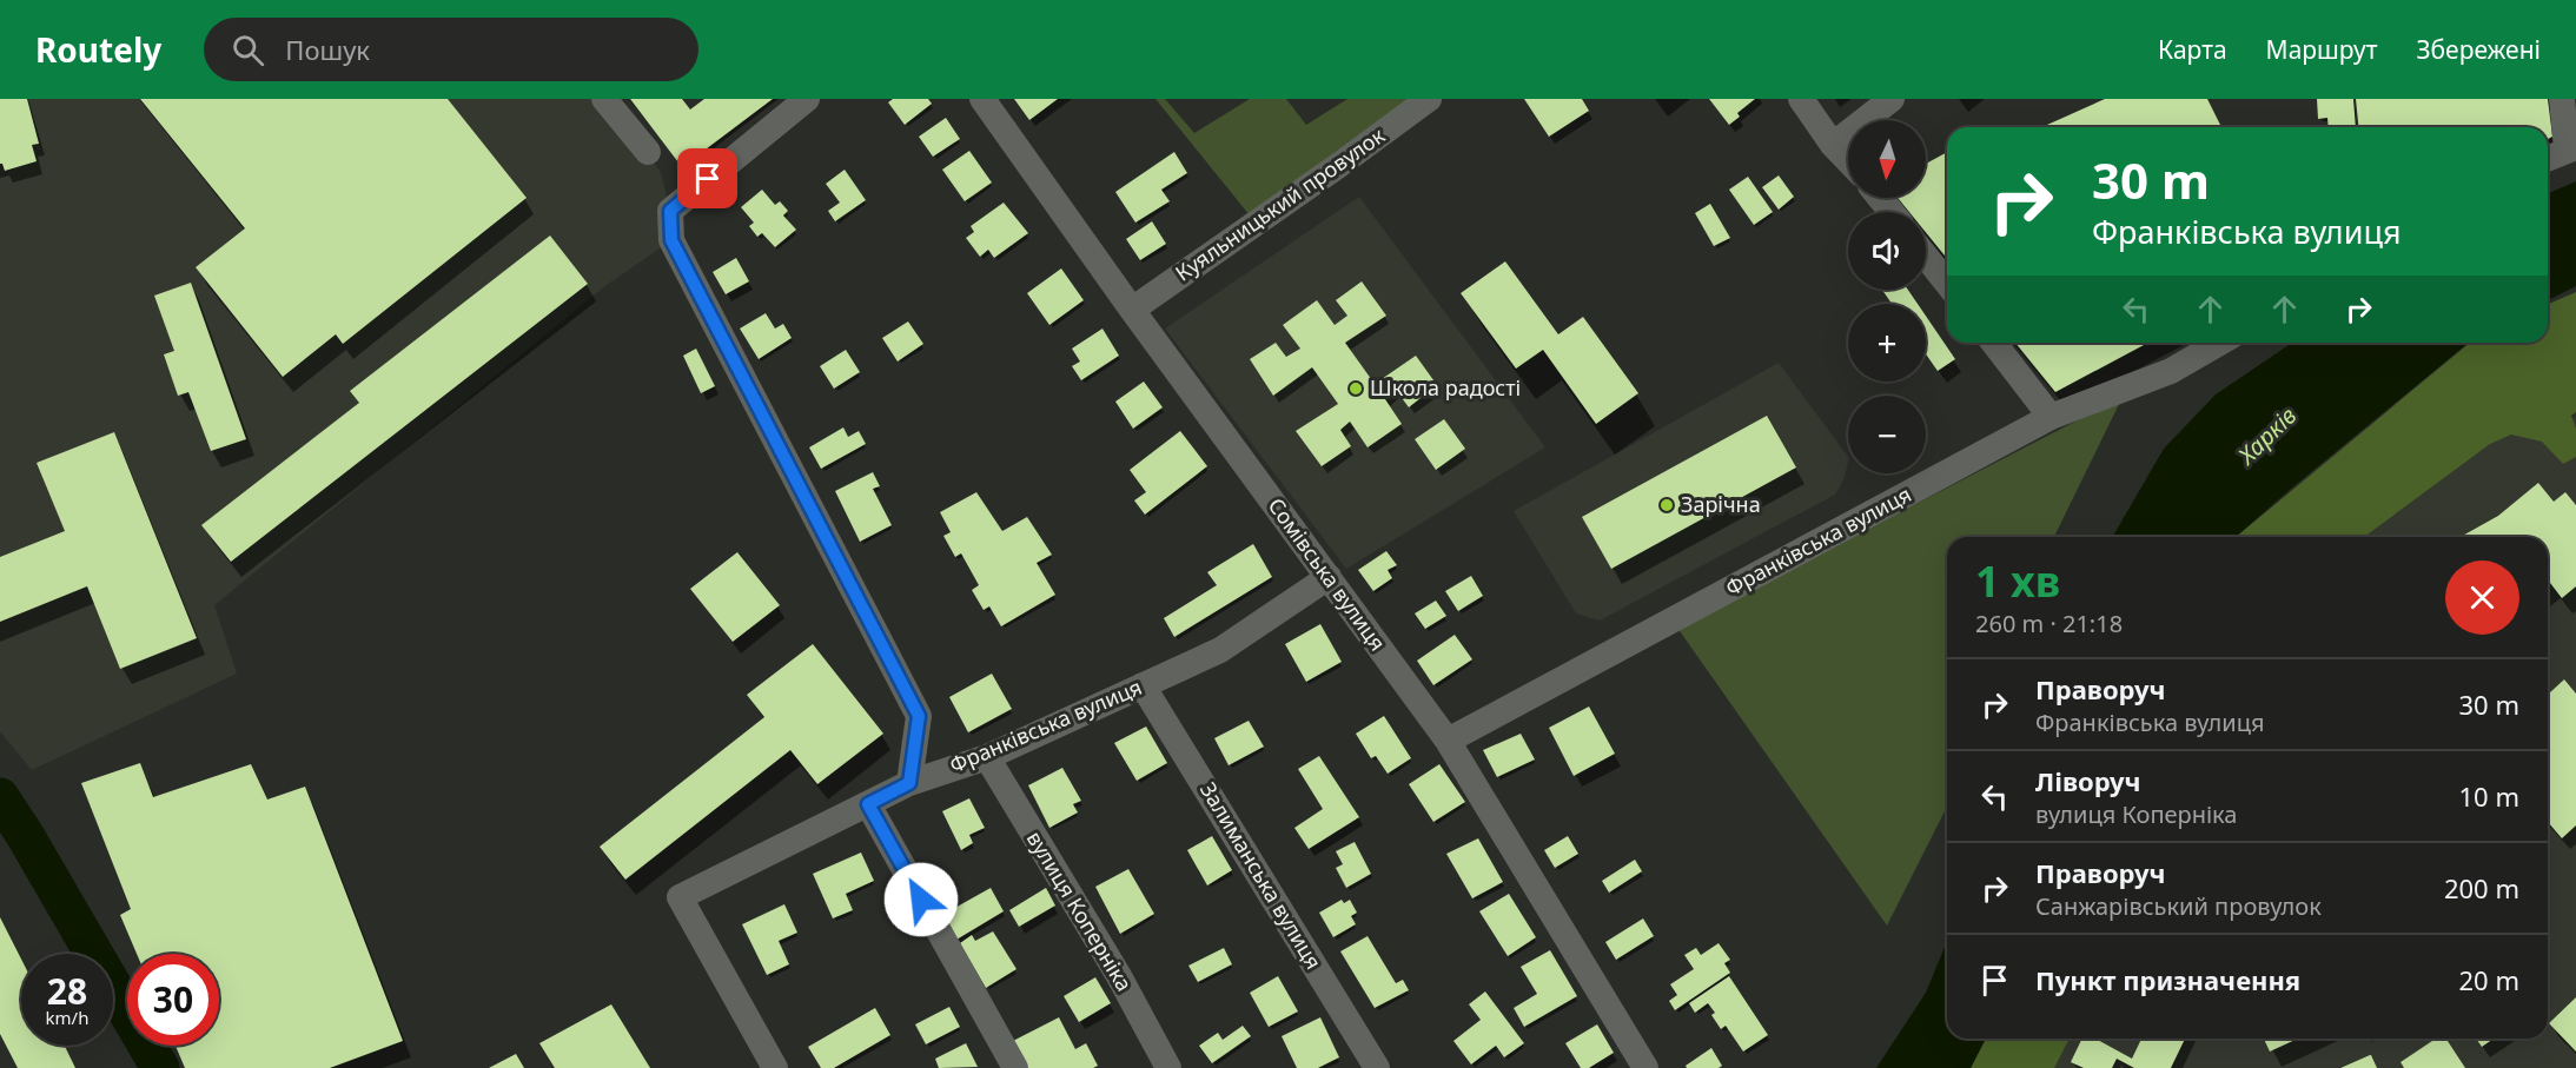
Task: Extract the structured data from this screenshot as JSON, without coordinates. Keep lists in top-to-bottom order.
{
  "streets": {
    "street": [
      "Куяльницький провулок",
      "Франківська вулиця",
      "Сомівська вулиця",
      "Залиманська вулиця",
      "вулиця Коперніка"
    ]
  },
  "crossings": [
    ["Куяльницький провулок", "Сомівська вулиця"],
    ["Франківська вулиця", "Сомівська вулиця"],
    ["Франківська вулиця", "Залиманська вулиця"],
    ["Франківська вулиця", "вулиця Коперніка"]
  ],
  "water": ["Харків"],
  "places": ["Школа радості", "Зарічна"],
  "north": "bottom",
  "page": {
    "header": "Routely",
    "search": "Пошук",
    "nav": ["Карта", "Маршрут", "Збережені"],
    "map_buttons": ["+", "−"],
    "turn": ["30 m", "Франківська вулиця"],
    "heading": ["1 хв", "260 m · 21:18"],
    "list": [
      {
        "name": "Праворуч",
        "note": "Франківська вулиця",
        "value": "30 m"
      },
      {
        "name": "Ліворуч",
        "note": "вулиця Коперніка",
        "value": "10 m"
      },
      {
        "name": "Праворуч",
        "note": "Санжарівський провулок",
        "value": "200 m"
      },
      {
        "name": "Пункт призначення",
        "value": "20 m"
      }
    ],
    "speed": "28 km/h",
    "limit": "30"
  }
}
